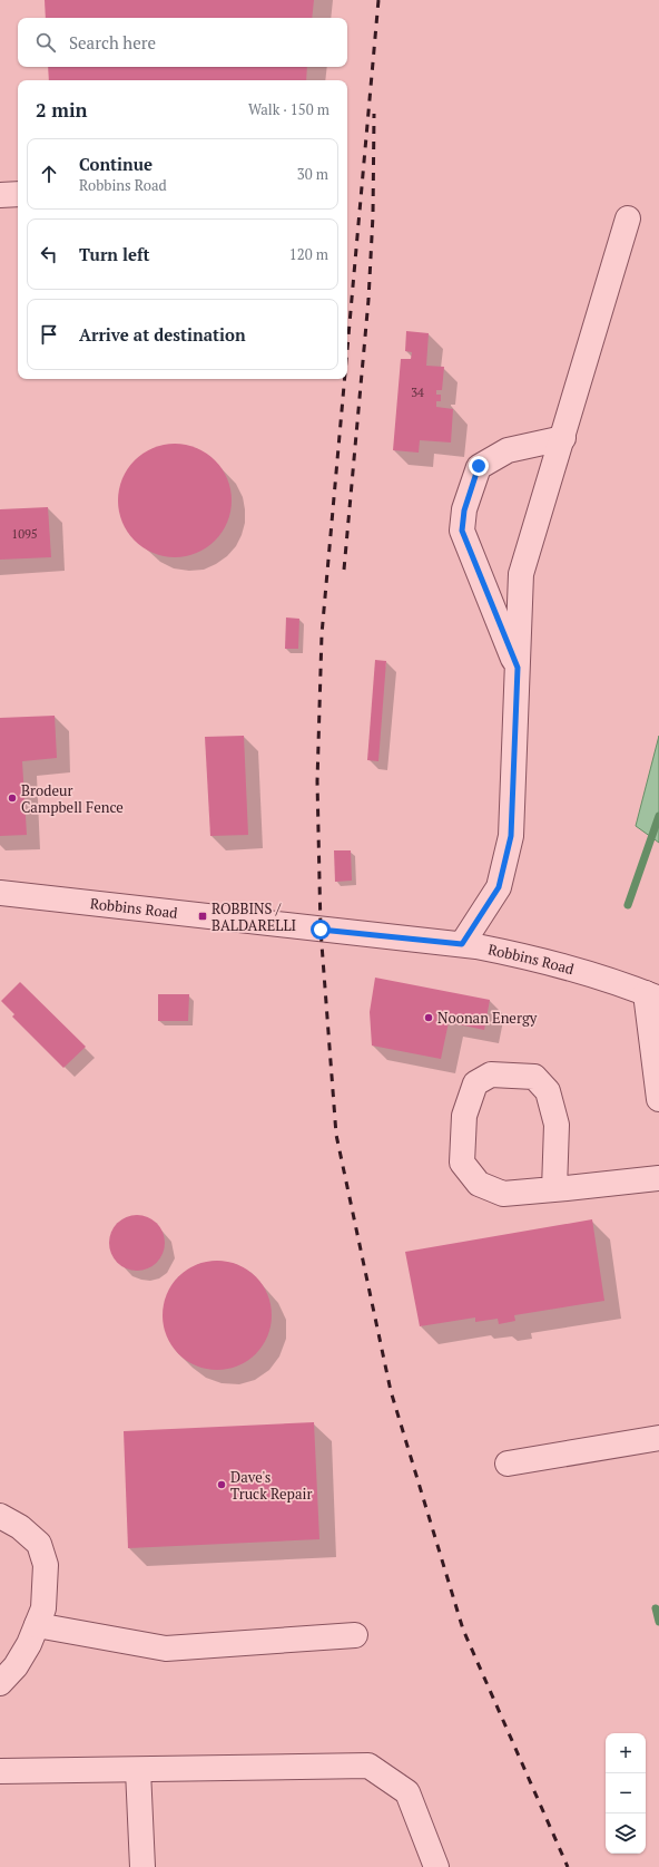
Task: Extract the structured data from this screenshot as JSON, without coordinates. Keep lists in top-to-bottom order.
{
  "streets": {
    "street": ["Robbins Road"]
  },
  "places": {
    "other": ["Brodeur Campbell Fence", "Noonan Energy", "Dave's Truck Repair"],
    "transit": ["ROBBINS / BALDARELLI"]
  },
  "house_numbers": ["34", "1095"],
  "page": {
    "search": "Search here",
    "heading": ["2 min", "Walk · 150 m"],
    "list": [
      ["Continue", "Robbins Road", "30 m"],
      ["Turn left", "120 m"],
      "Arrive at destination"
    ],
    "map_buttons": ["+", "−"]
  }
}
